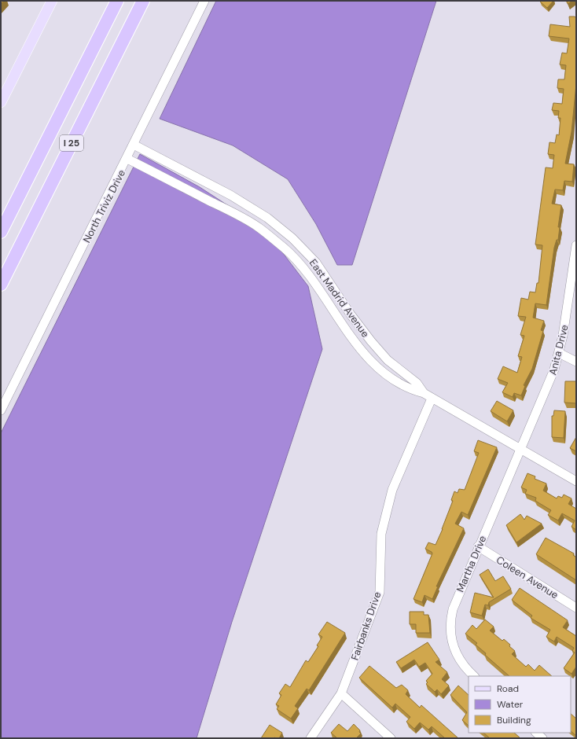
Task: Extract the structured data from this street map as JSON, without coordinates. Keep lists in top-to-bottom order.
{
  "streets": {
    "highway": ["I 25"],
    "street": [
      "North Triviz Drive",
      "East Madrid Avenue",
      "Anita Drive",
      "Martha Drive",
      "Coleen Avenue",
      "Fairbanks Drive"
    ]
  },
  "crossings": [
    ["North Triviz Drive", "East Madrid Avenue"],
    ["East Madrid Avenue", "Anita Drive"],
    ["East Madrid Avenue", "Martha Drive"],
    ["East Madrid Avenue", "Fairbanks Drive"],
    ["Anita Drive", "Martha Drive"],
    ["Martha Drive", "Coleen Avenue"]
  ],
  "legend": ["Road", "Water", "Building"]
}
